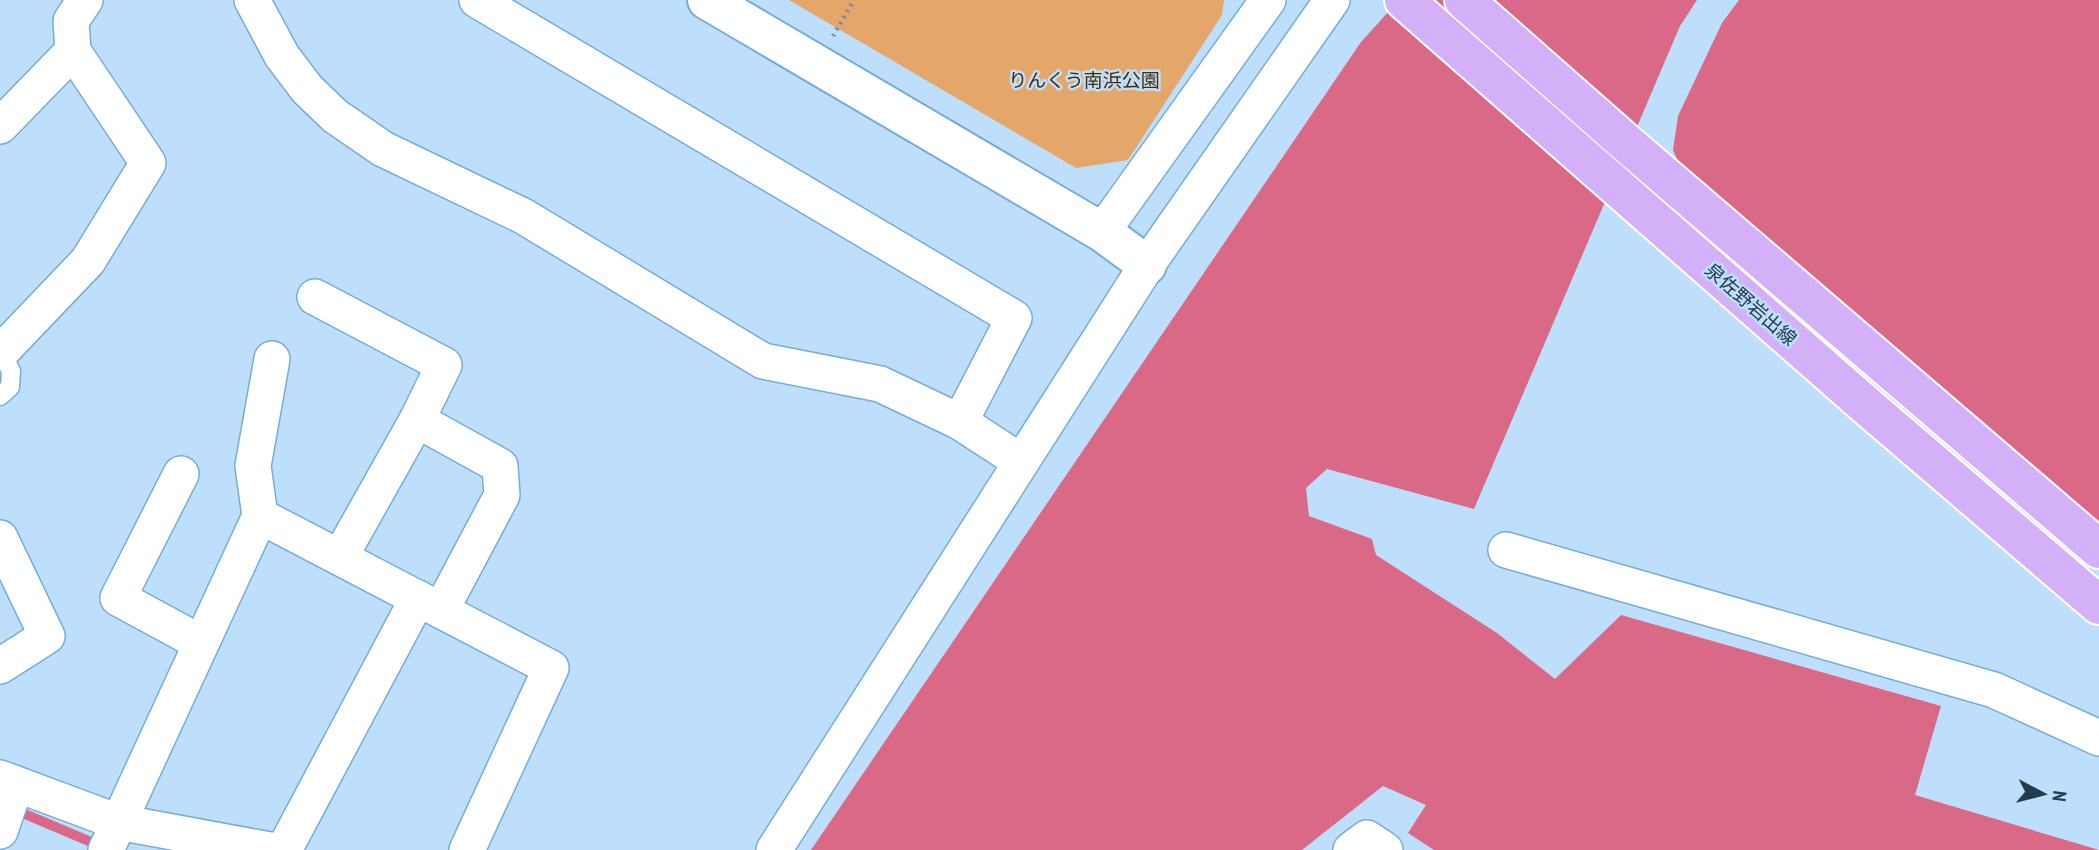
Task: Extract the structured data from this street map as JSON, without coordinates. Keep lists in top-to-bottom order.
{
  "streets": {
    "main road": ["泉佐野岩出線"]
  },
  "parks": ["りんくう南浜公園"],
  "north": "right"
}
